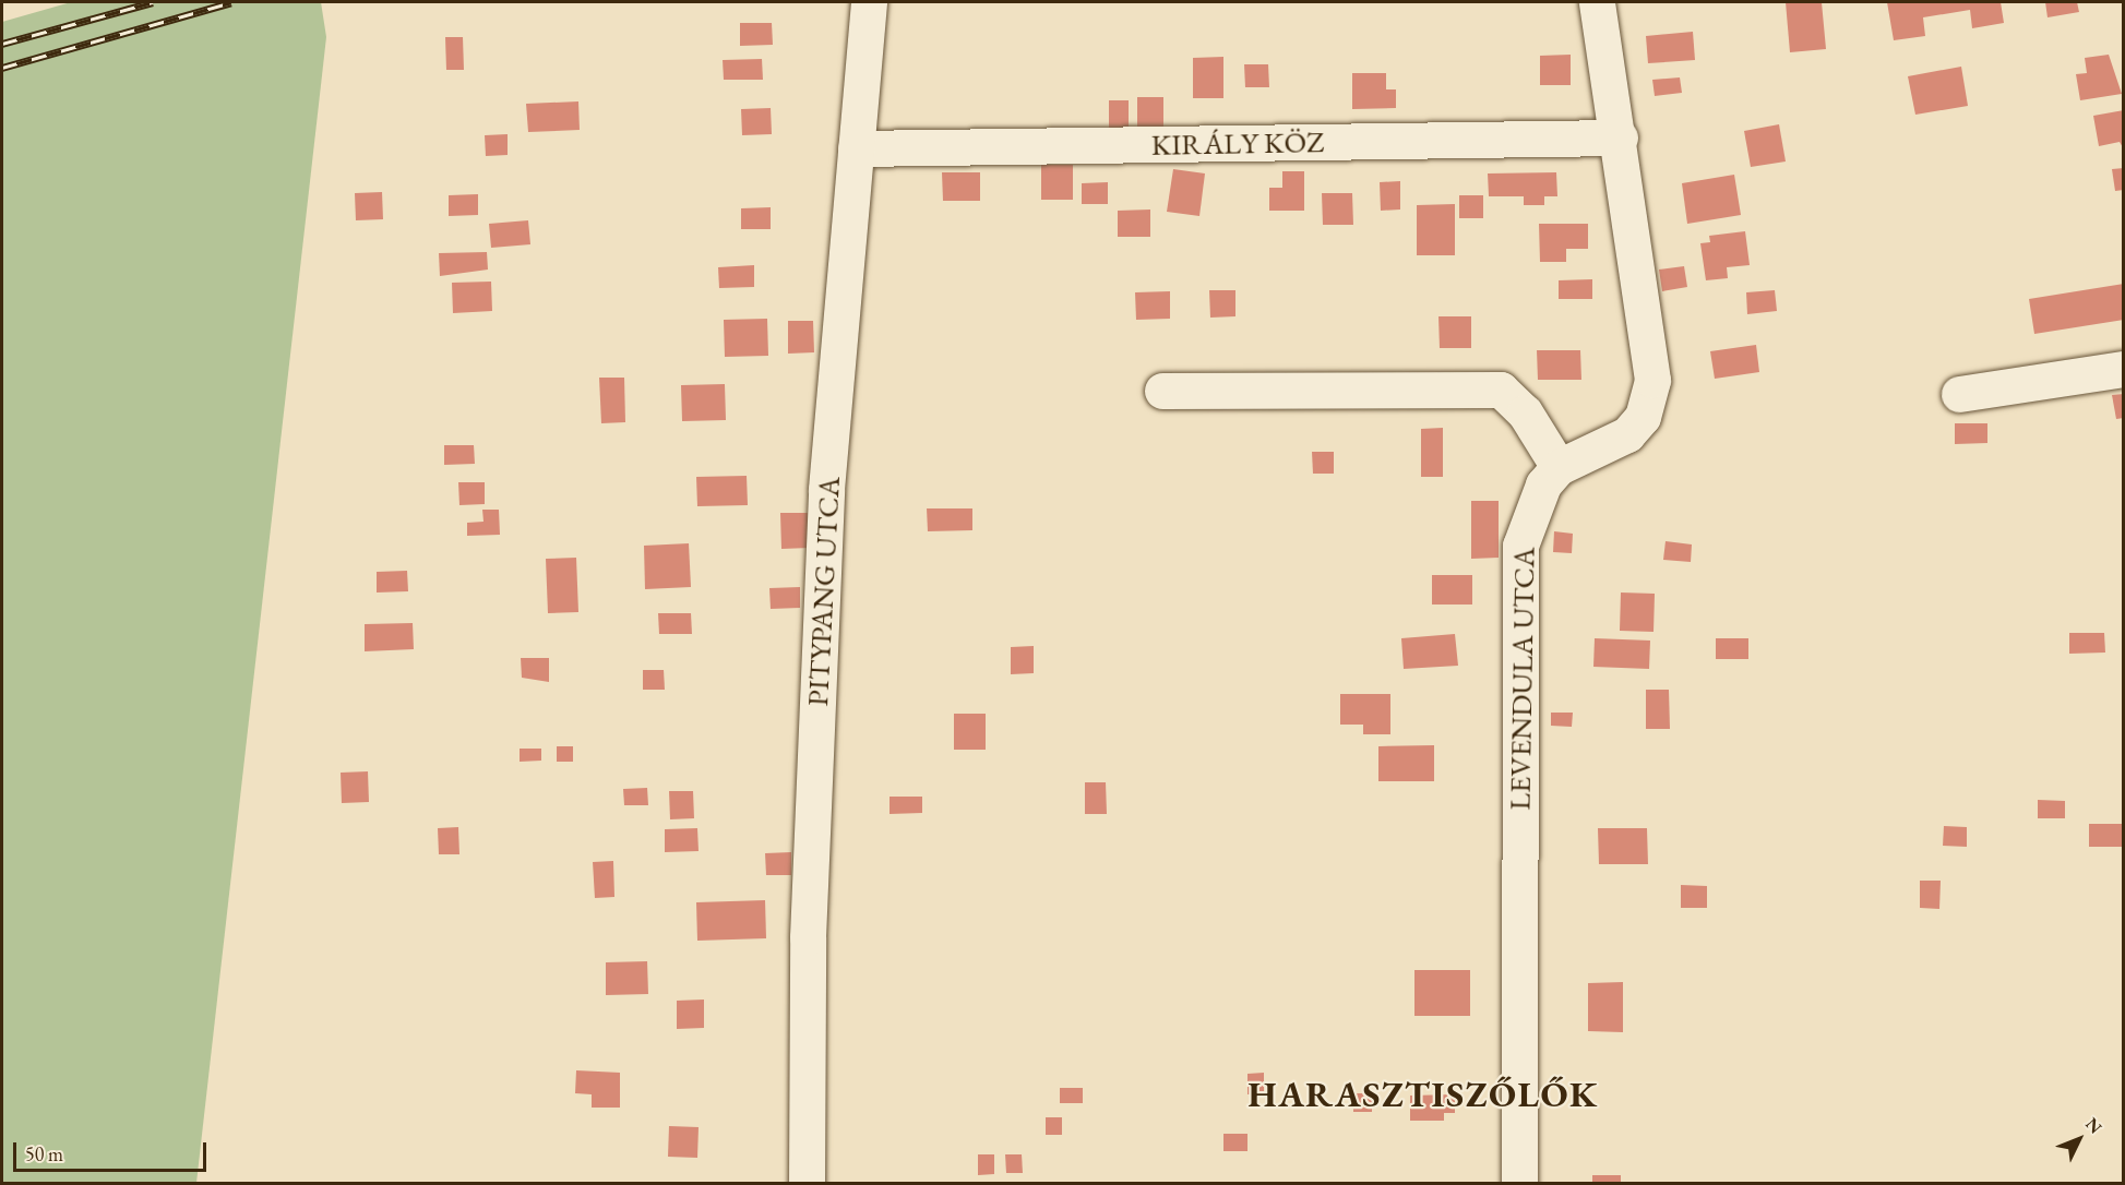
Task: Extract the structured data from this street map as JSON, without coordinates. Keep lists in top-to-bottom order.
{
  "streets": {
    "street": ["KIRÁLY KÖZ", "PITYPANG UTCA", "LEVENDULA UTCA"]
  },
  "crossings": [
    ["KIRÁLY KÖZ", "PITYPANG UTCA"]
  ],
  "districts": ["HARASZTISZŐLŐK"],
  "scale_bar": "50 m",
  "north": "top right"
}
